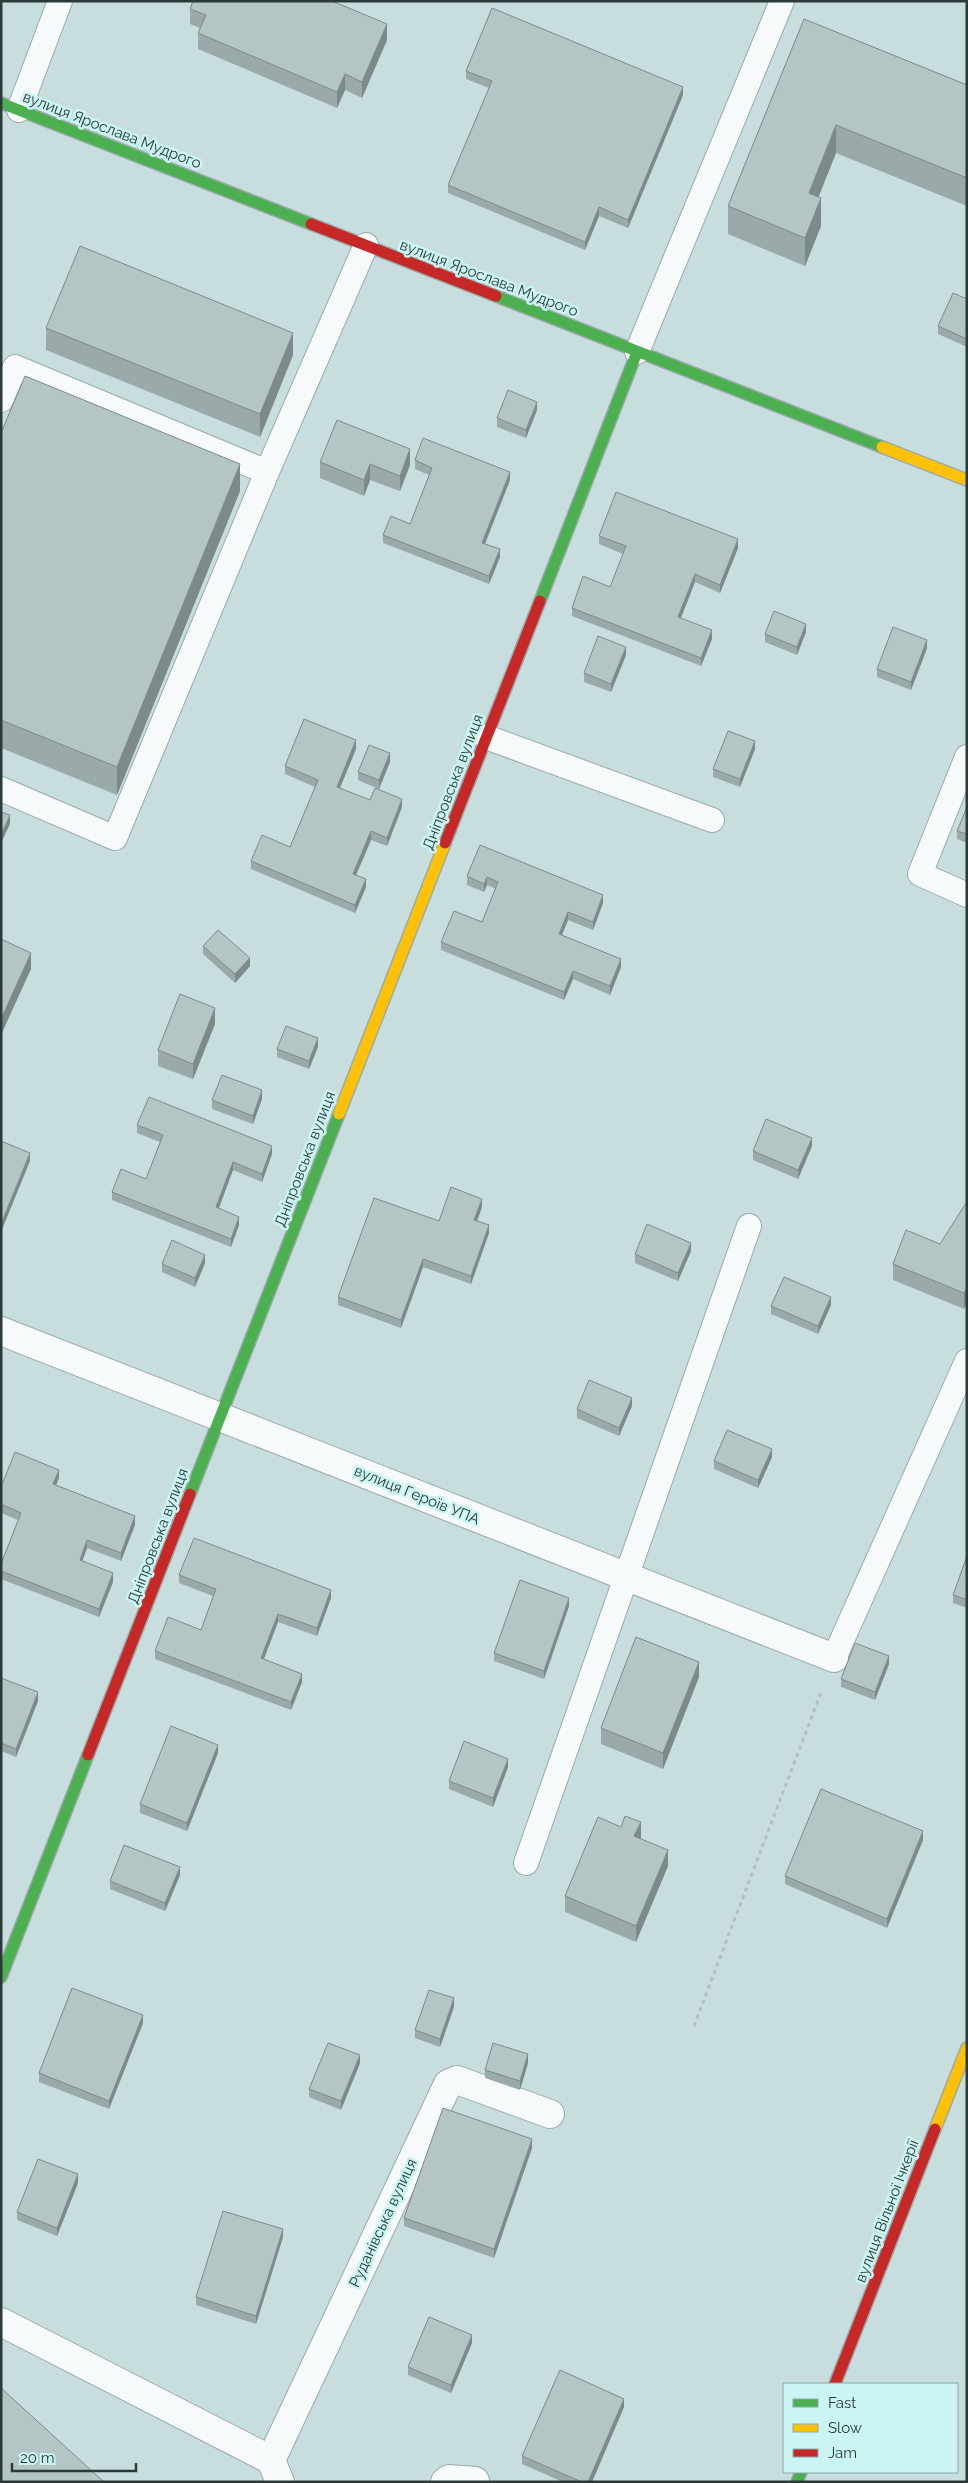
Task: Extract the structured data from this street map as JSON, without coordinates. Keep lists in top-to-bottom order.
{
  "streets": {
    "street": [
      "вулиця Ярослава Мудрого",
      "Дніпровська вулиця",
      "вулиця Героїв УПА",
      "вулиця Вільної Ічкерії",
      "Руданівська вулиця"
    ]
  },
  "crossings": [
    ["вулиця Ярослава Мудрого", "Дніпровська вулиця"],
    ["Дніпровська вулиця", "вулиця Героїв УПА"]
  ],
  "legend": ["Fast", "Slow", "Jam"],
  "scale_bar": "20 m"
}
